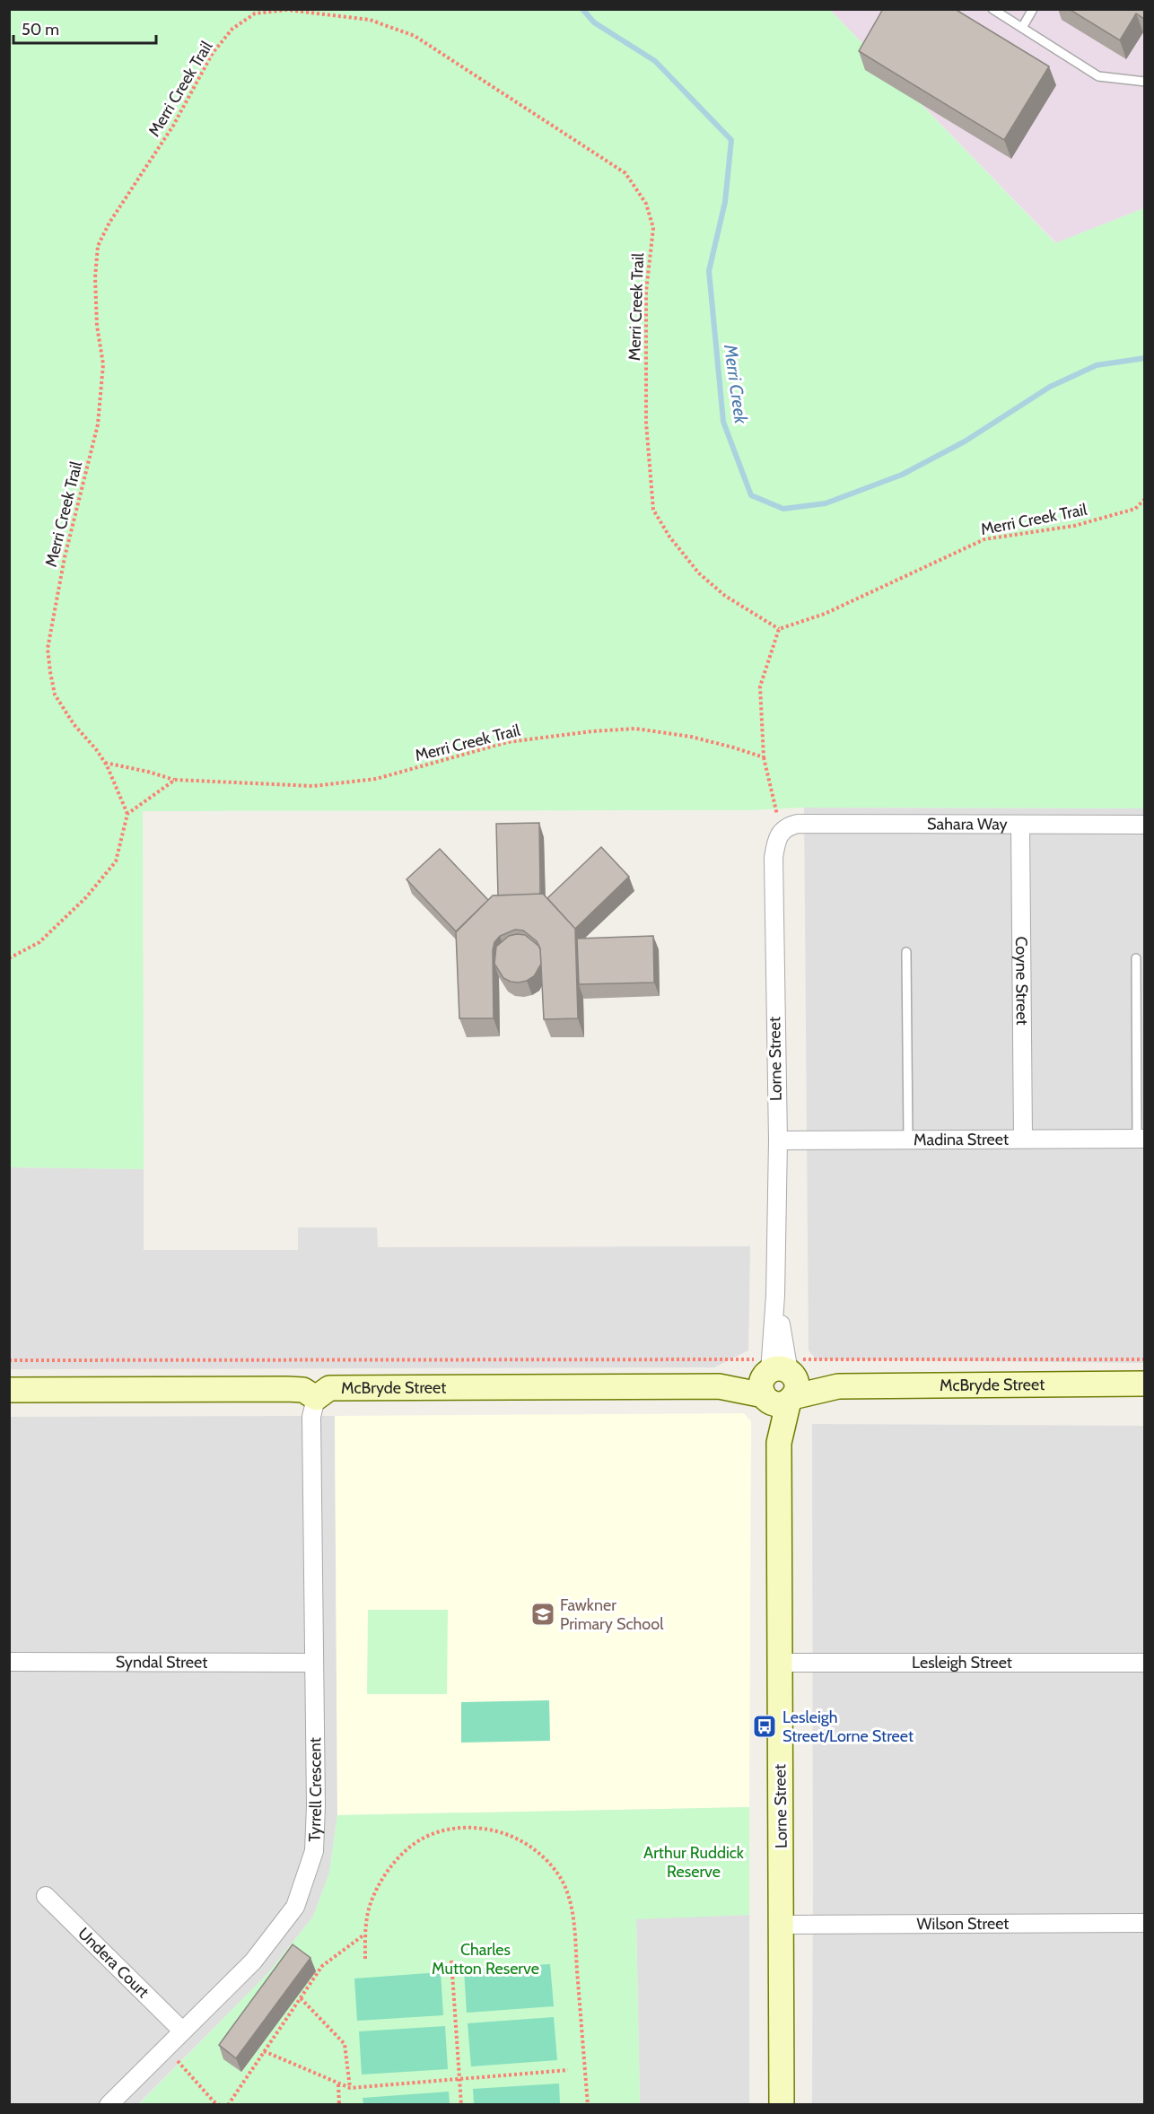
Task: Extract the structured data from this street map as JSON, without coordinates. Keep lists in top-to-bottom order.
{
  "streets": {
    "street": [
      "Sahara Way",
      "Coyne Street",
      "Lorne Street",
      "Madina Street",
      "McBryde Street",
      "Syndal Street",
      "Lesleigh Street",
      "Tyrrell Crescent",
      "Wilson Street",
      "Undera Court"
    ],
    "path": ["Merri Creek Trail"]
  },
  "crossings": [
    ["Sahara Way", "Coyne Street"],
    ["Sahara Way", "Lorne Street"],
    ["Coyne Street", "Madina Street"],
    ["Lorne Street", "Madina Street"],
    ["Lorne Street", "McBryde Street"],
    ["Lorne Street", "Lesleigh Street"],
    ["Lorne Street", "Wilson Street"],
    ["McBryde Street", "Tyrrell Crescent"],
    ["Syndal Street", "Tyrrell Crescent"],
    ["Tyrrell Crescent", "Undera Court"]
  ],
  "water": ["Merri Creek"],
  "parks": ["Arthur Ruddick Reserve", "Charles Mutton Reserve"],
  "places": {
    "school or university": ["Fawkner Primary School"],
    "bus stop": ["Lesleigh Street/Lorne Street"]
  },
  "scale_bar": "50 m"
}
